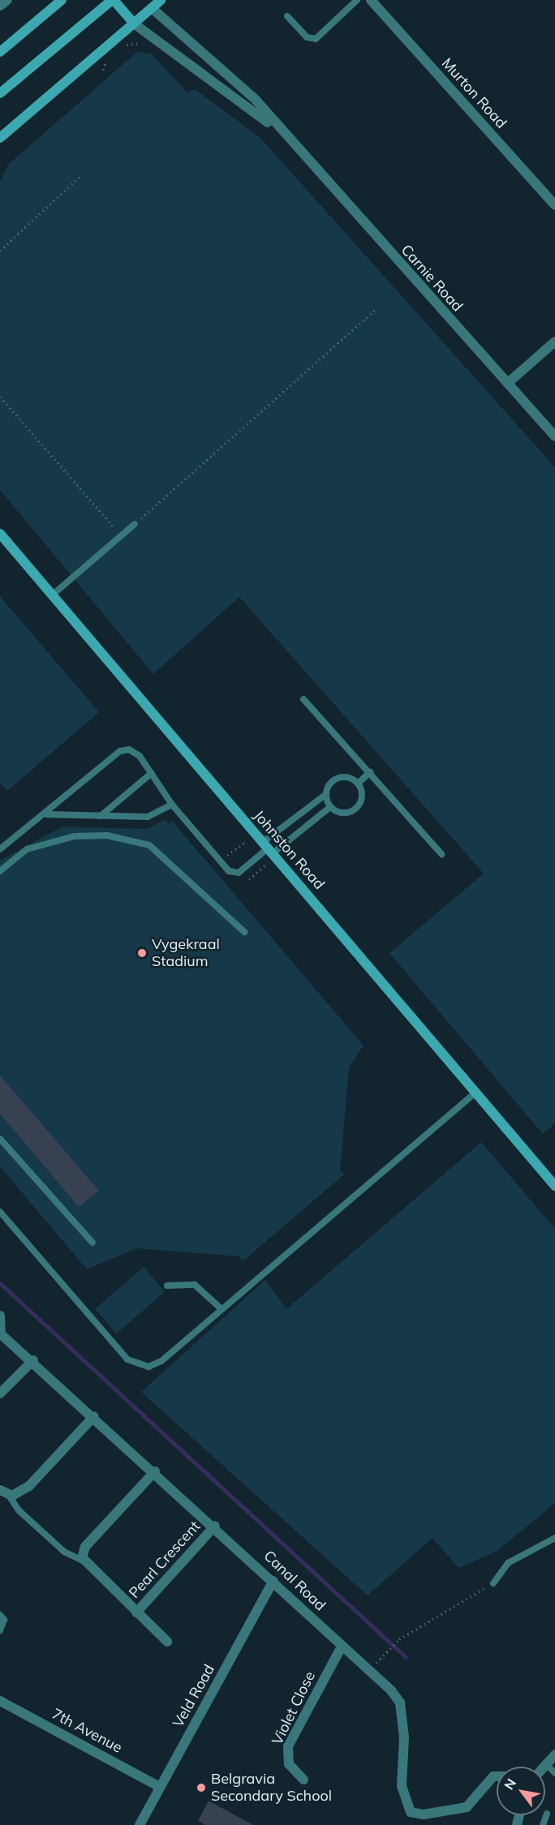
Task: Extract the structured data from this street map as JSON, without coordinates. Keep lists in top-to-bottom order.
{
  "streets": {
    "street": [
      "Murton Road",
      "Carnie Road",
      "Johnston Road",
      "Pearl Crescent",
      "Canal Road",
      "Veld Road",
      "Violet Close",
      "7th Avenue"
    ]
  },
  "crossings": [
    ["Pearl Crescent", "Canal Road"],
    ["Canal Road", "Veld Road"],
    ["Canal Road", "Violet Close"],
    ["Veld Road", "7th Avenue"]
  ],
  "places": ["Vygekraal Stadium", "Belgravia Secondary School"],
  "north": "top left"
}
